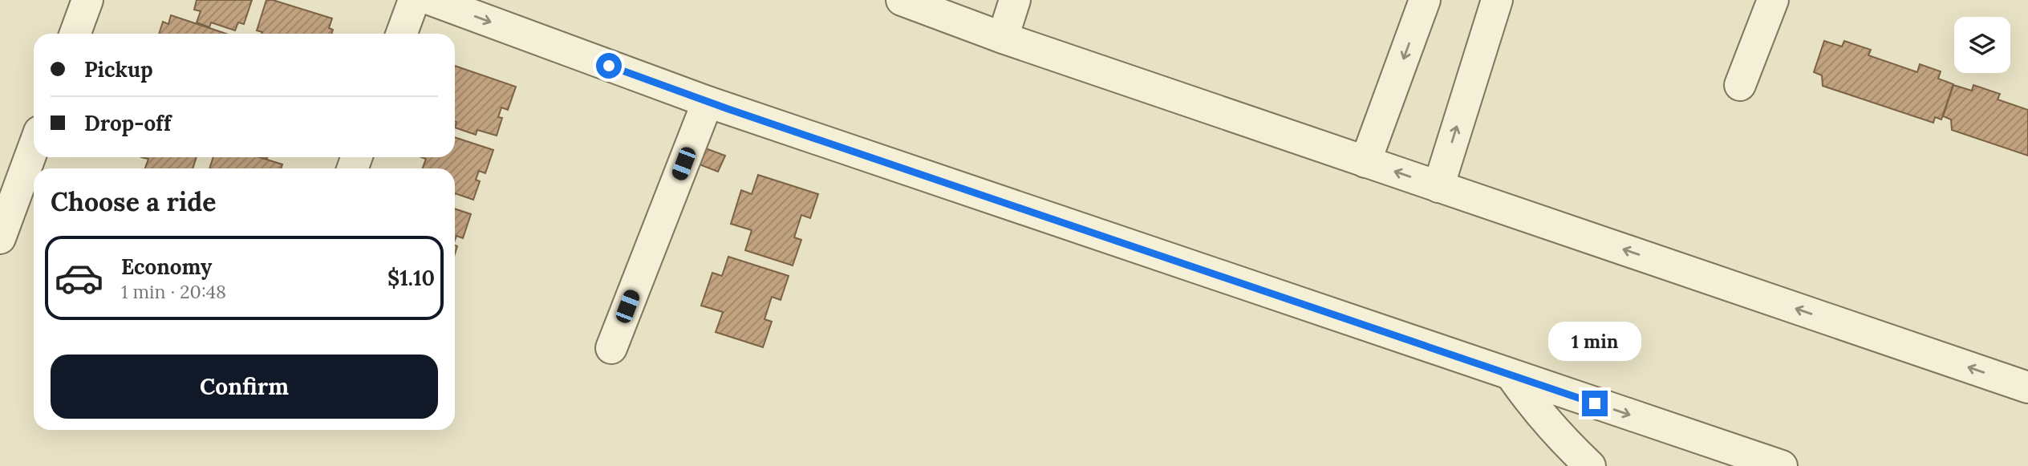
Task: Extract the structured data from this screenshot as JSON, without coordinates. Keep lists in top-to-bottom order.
{
  "page": {
    "banner": ["Pickup", "Drop-off"],
    "heading": "Choose a ride",
    "list": [
      {
        "name": "Economy",
        "note": "1 min · 20:48",
        "value": "$1.10"
      }
    ],
    "bubble": "1 min",
    "buttons": "Confirm"
  }
}
